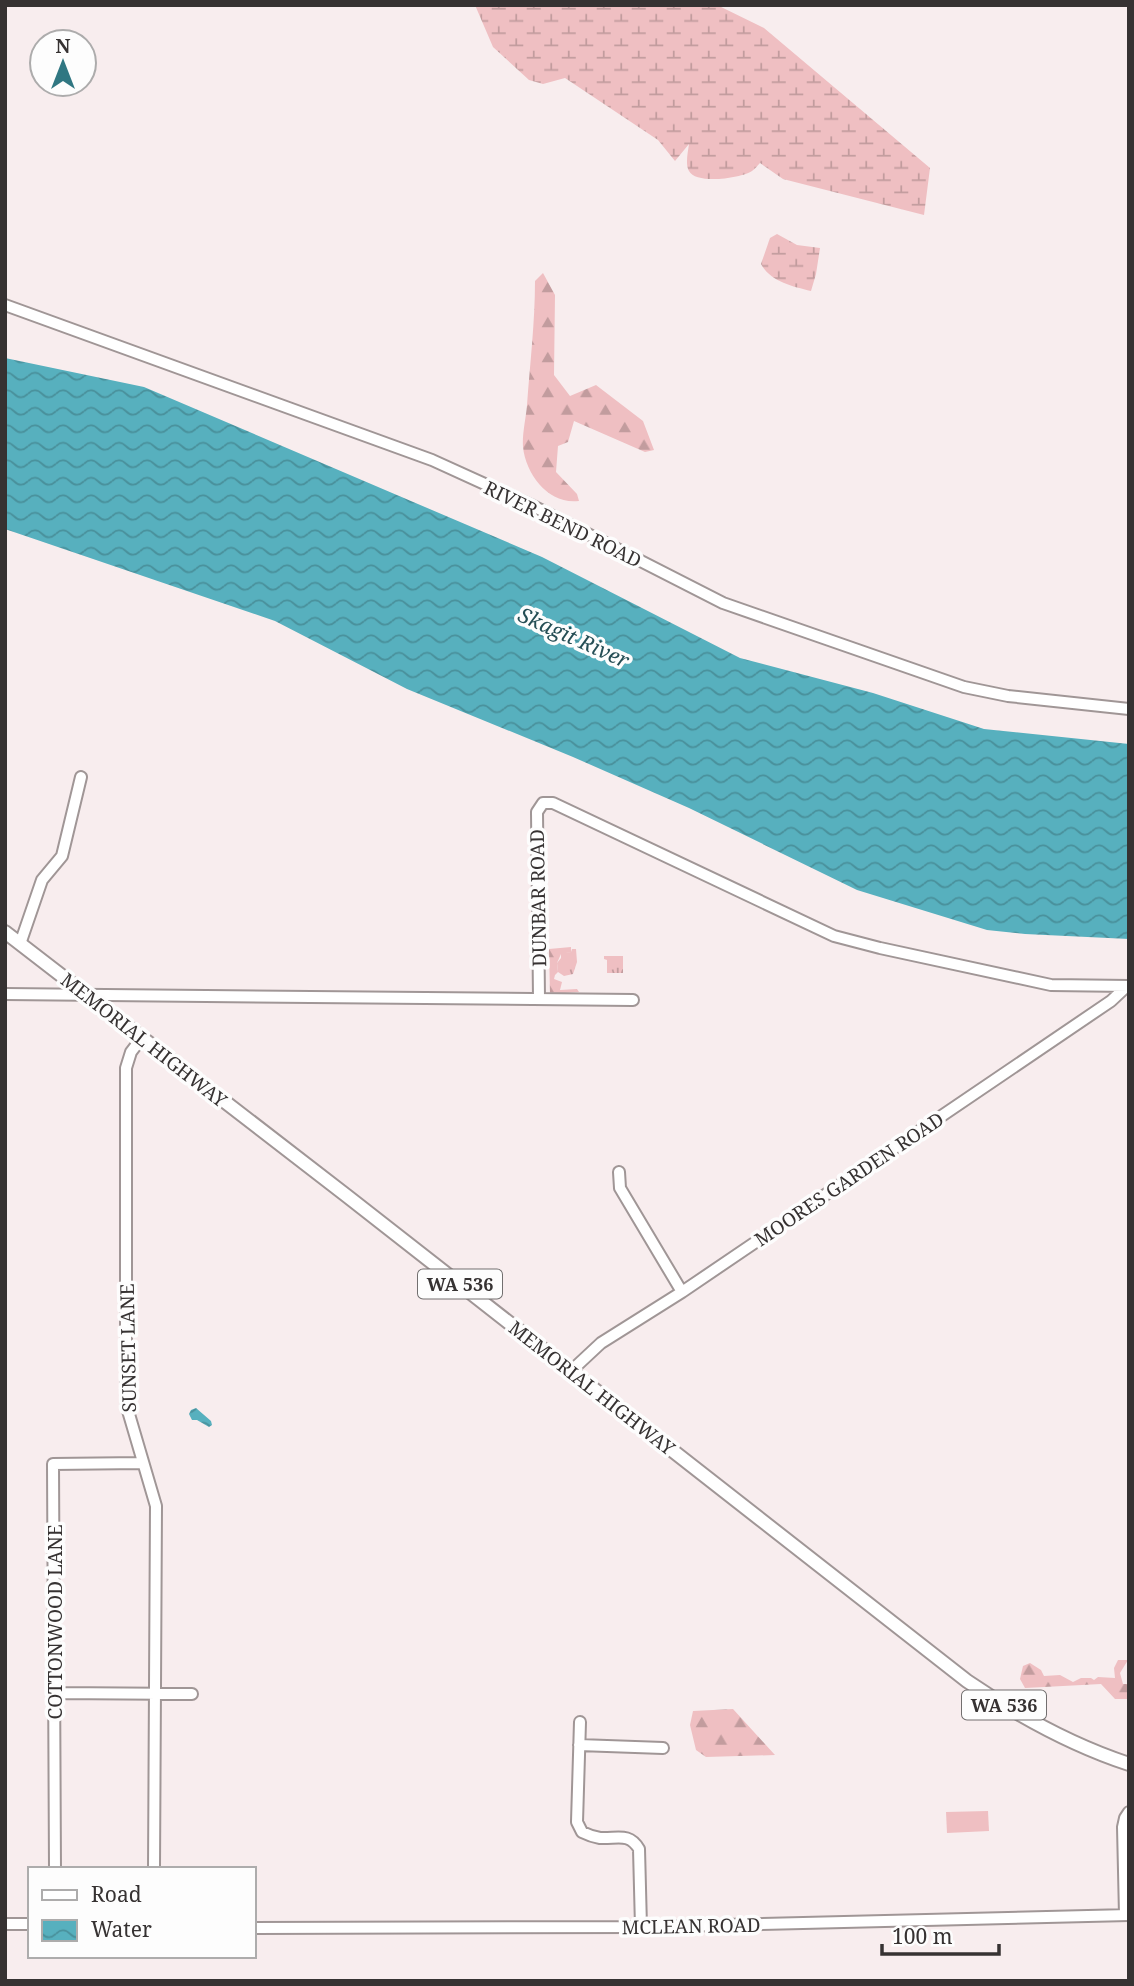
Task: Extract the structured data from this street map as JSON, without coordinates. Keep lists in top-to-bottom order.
{
  "streets": {
    "main road": ["MEMORIAL HIGHWAY", "WA 536"],
    "street": [
      "RIVER BEND ROAD",
      "DUNBAR ROAD",
      "MOORES GARDEN ROAD",
      "SUNSET LANE",
      "COTTONWOOD LANE",
      "MCLEAN ROAD"
    ]
  },
  "crossings": [
    ["DUNBAR ROAD", "MOORES GARDEN ROAD"],
    ["MEMORIAL HIGHWAY", "MOORES GARDEN ROAD"],
    ["MEMORIAL HIGHWAY", "SUNSET LANE"],
    ["SUNSET LANE", "COTTONWOOD LANE"]
  ],
  "water": ["Skagit River"],
  "legend": ["Road", "Water"],
  "scale_bar": "100 m",
  "north": "top"
}
